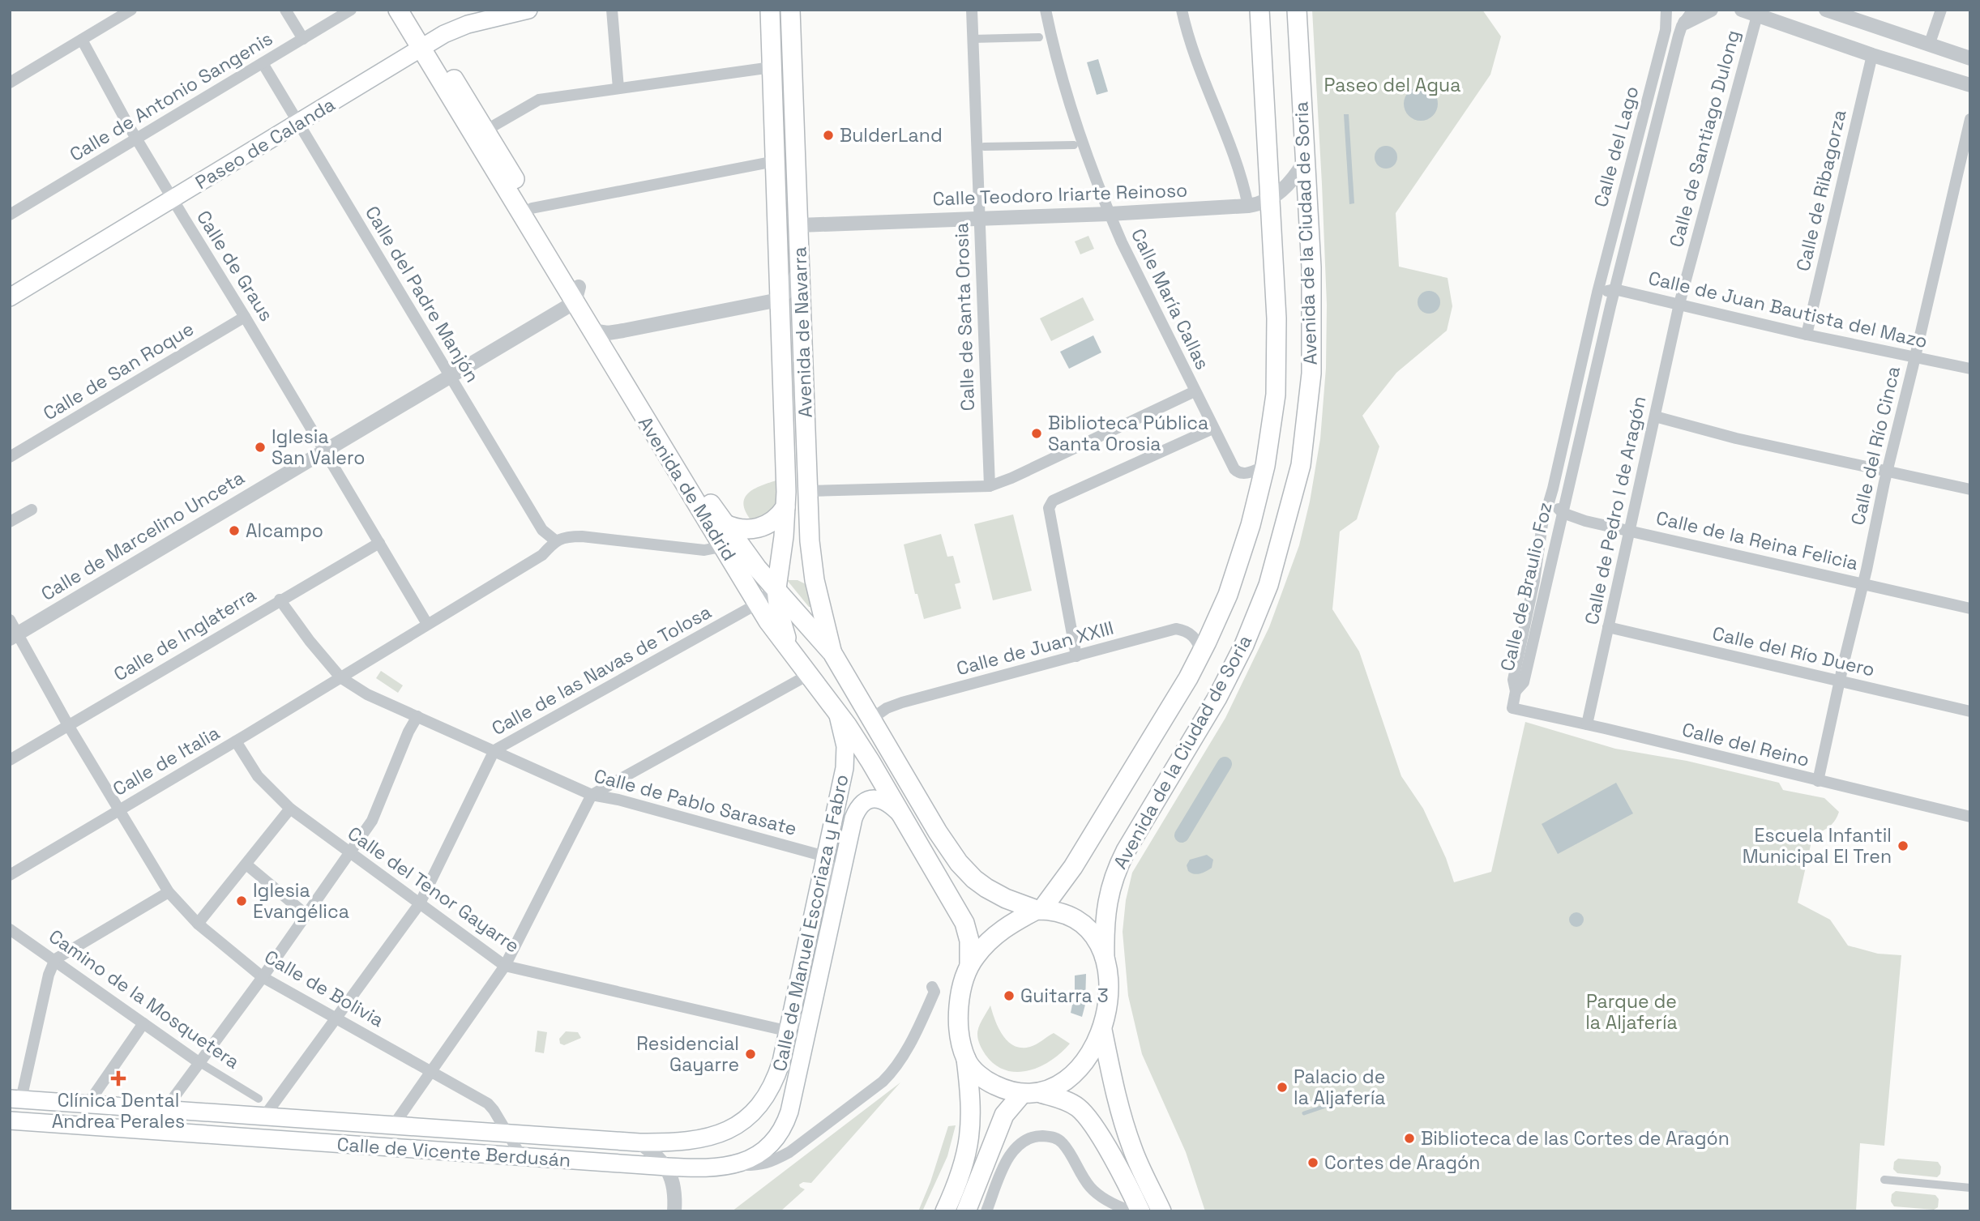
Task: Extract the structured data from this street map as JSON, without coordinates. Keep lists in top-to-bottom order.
{
  "streets": {
    "main road": [
      "Paseo de Calanda",
      "Avenida de la Ciudad de Soria",
      "Avenida de Navarra",
      "Avenida de Madrid",
      "Calle de Manuel Escoriaza y Fabro",
      "Calle de Vicente Berdusán"
    ],
    "street": [
      "Calle de Antonio Sangenis",
      "Calle de Santiago Dulong",
      "Calle del Lago",
      "Calle de Ribagorza",
      "Calle Teodoro Iriarte Reinoso",
      "Calle de Graus",
      "Calle del Padre Manjón",
      "Calle María Callas",
      "Calle de Juan Bautista del Mazo",
      "Calle de Santa Orosia",
      "Calle de San Roque",
      "Calle del Río Cinca",
      "Calle de Pedro I de Aragón",
      "Calle de Marcelino Unceta",
      "Calle de la Reina Felicia",
      "Calle de Braulio Foz",
      "Calle de Inglaterra",
      "Calle de Juan XXIII",
      "Calle del Río Duero",
      "Calle de las Navas de Tolosa",
      "Calle del Reino",
      "Calle de Italia",
      "Calle de Pablo Sarasate",
      "Calle del Tenor Gayarre",
      "Calle de Bolivia",
      "Camino de la Mosquetera"
    ]
  },
  "crossings": [
    ["Calle de Antonio Sangenis", "Calle de Graus"],
    ["Calle de Antonio Sangenis", "Calle del Padre Manjón"],
    ["Calle de Santiago Dulong", "Calle de Juan Bautista del Mazo"],
    ["Calle de Santiago Dulong", "Calle de Pedro I de Aragón"],
    ["Paseo de Calanda", "Calle de Graus"],
    ["Paseo de Calanda", "Calle del Padre Manjón"],
    ["Paseo de Calanda", "Avenida de Madrid"],
    ["Calle del Lago", "Calle de Juan Bautista del Mazo"],
    ["Calle del Lago", "Calle de Braulio Foz"],
    ["Calle de Ribagorza", "Calle de Juan Bautista del Mazo"],
    ["Calle Teodoro Iriarte Reinoso", "Avenida de la Ciudad de Soria"],
    ["Calle Teodoro Iriarte Reinoso", "Calle María Callas"],
    ["Calle Teodoro Iriarte Reinoso", "Calle de Santa Orosia"],
    ["Calle Teodoro Iriarte Reinoso", "Avenida de Navarra"],
    ["Avenida de la Ciudad de Soria", "Calle María Callas"],
    ["Avenida de la Ciudad de Soria", "Avenida de Madrid"],
    ["Avenida de la Ciudad de Soria", "Calle de Juan XXIII"],
    ["Calle de Graus", "Calle de San Roque"],
    ["Calle de Graus", "Calle de Marcelino Unceta"],
    ["Calle de Graus", "Calle de Inglaterra"],
    ["Calle de Graus", "Calle de Italia"],
    ["Calle del Padre Manjón", "Calle de Marcelino Unceta"],
    ["Calle del Padre Manjón", "Calle de Italia"],
    ["Calle de Juan Bautista del Mazo", "Calle del Río Cinca"],
    ["Calle de Juan Bautista del Mazo", "Calle de Pedro I de Aragón"],
    ["Calle de Juan Bautista del Mazo", "Calle de Braulio Foz"],
    ["Avenida de Navarra", "Avenida de Madrid"],
    ["Avenida de Navarra", "Calle de las Navas de Tolosa"],
    ["Calle del Río Cinca", "Calle de la Reina Felicia"],
    ["Calle del Río Cinca", "Calle del Río Duero"],
    ["Calle del Río Cinca", "Calle del Reino"],
    ["Avenida de Madrid", "Calle de Marcelino Unceta"],
    ["Avenida de Madrid", "Calle de Juan XXIII"],
    ["Avenida de Madrid", "Calle de las Navas de Tolosa"],
    ["Avenida de Madrid", "Calle de Manuel Escoriaza y Fabro"],
    ["Calle de Pedro I de Aragón", "Calle de la Reina Felicia"],
    ["Calle de Pedro I de Aragón", "Calle del Río Duero"],
    ["Calle de Pedro I de Aragón", "Calle del Reino"],
    ["Calle de Marcelino Unceta", "Calle de Bolivia"],
    ["Calle de la Reina Felicia", "Calle de Braulio Foz"],
    ["Calle de Braulio Foz", "Calle del Reino"],
    ["Calle de Inglaterra", "Calle de Pablo Sarasate"],
    ["Calle de Inglaterra", "Calle de Bolivia"],
    ["Calle de las Navas de Tolosa", "Calle de Pablo Sarasate"],
    ["Calle de las Navas de Tolosa", "Calle del Tenor Gayarre"],
    ["Calle de las Navas de Tolosa", "Calle de Bolivia"],
    ["Calle de las Navas de Tolosa", "Calle de Vicente Berdusán"],
    ["Calle de Italia", "Calle de Pablo Sarasate"],
    ["Calle de Italia", "Calle del Tenor Gayarre"],
    ["Calle de Italia", "Calle de Bolivia"],
    ["Calle de Pablo Sarasate", "Calle de Manuel Escoriaza y Fabro"],
    ["Calle del Tenor Gayarre", "Calle de Manuel Escoriaza y Fabro"],
    ["Calle de Manuel Escoriaza y Fabro", "Calle de Vicente Berdusán"],
    ["Calle de Bolivia", "Calle de Vicente Berdusán"]
  ],
  "parks": ["Paseo del Agua", "Parque de la Aljafería"],
  "places": {
    "other": [
      "BulderLand",
      "Biblioteca Pública Santa Orosia",
      "Iglesia San Valero",
      "Alcampo",
      "Escuela Infantil Municipal El Tren",
      "Iglesia Evangélica",
      "Guitarra 3",
      "Residencial Gayarre",
      "Palacio de la Aljafería",
      "Biblioteca de las Cortes de Aragón",
      "Cortes de Aragón"
    ],
    "health": ["Clínica Dental Andrea Perales"]
  }
}
